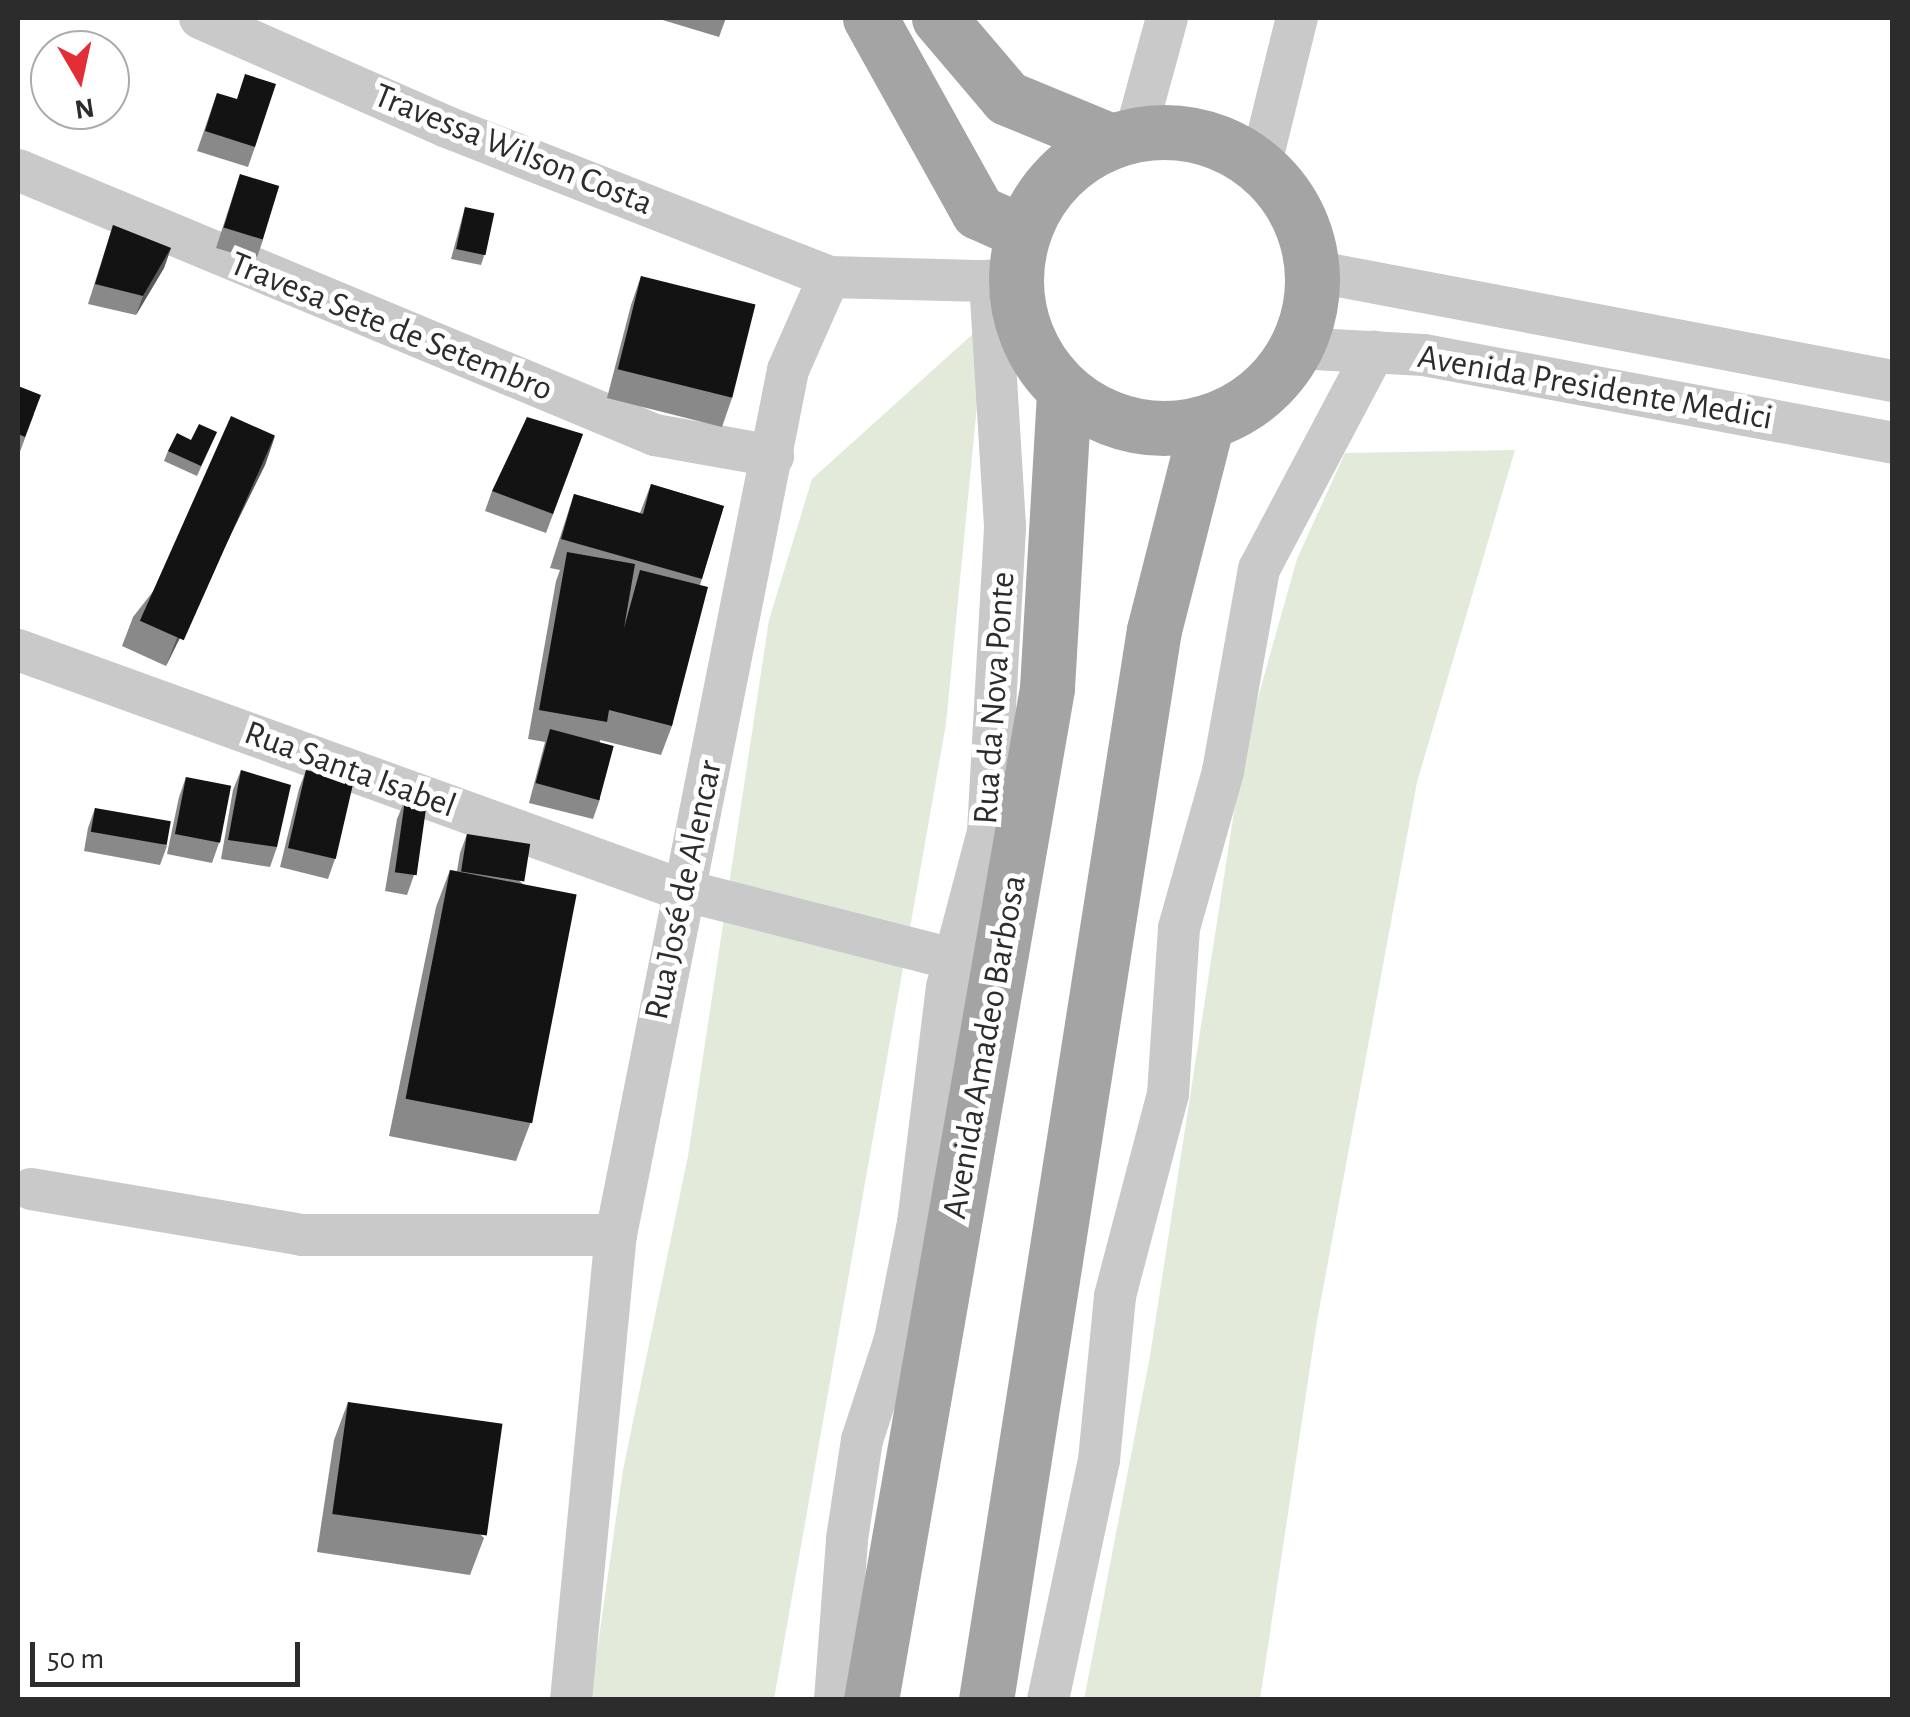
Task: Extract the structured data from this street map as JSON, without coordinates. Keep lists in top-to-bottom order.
{
  "streets": {
    "main road": ["Avenida Amadeo Barbosa"],
    "street": [
      "Travessa Wilson Costa",
      "Travesa Sete de Setembro",
      "Avenida Presidente Medici",
      "Rua da Nova Ponte",
      "Rua Santa Isabel",
      "Rua José de Alencar"
    ]
  },
  "crossings": [
    ["Travessa Wilson Costa", "Rua José de Alencar"],
    ["Travesa Sete de Setembro", "Rua José de Alencar"],
    ["Avenida Presidente Medici", "Rua da Nova Ponte"],
    ["Avenida Presidente Medici", "Avenida Amadeo Barbosa"],
    ["Rua da Nova Ponte", "Rua Santa Isabel"],
    ["Rua da Nova Ponte", "Avenida Amadeo Barbosa"],
    ["Rua Santa Isabel", "Rua José de Alencar"],
    ["Rua Santa Isabel", "Avenida Amadeo Barbosa"]
  ],
  "scale_bar": "50 m",
  "north": "bottom"
}
